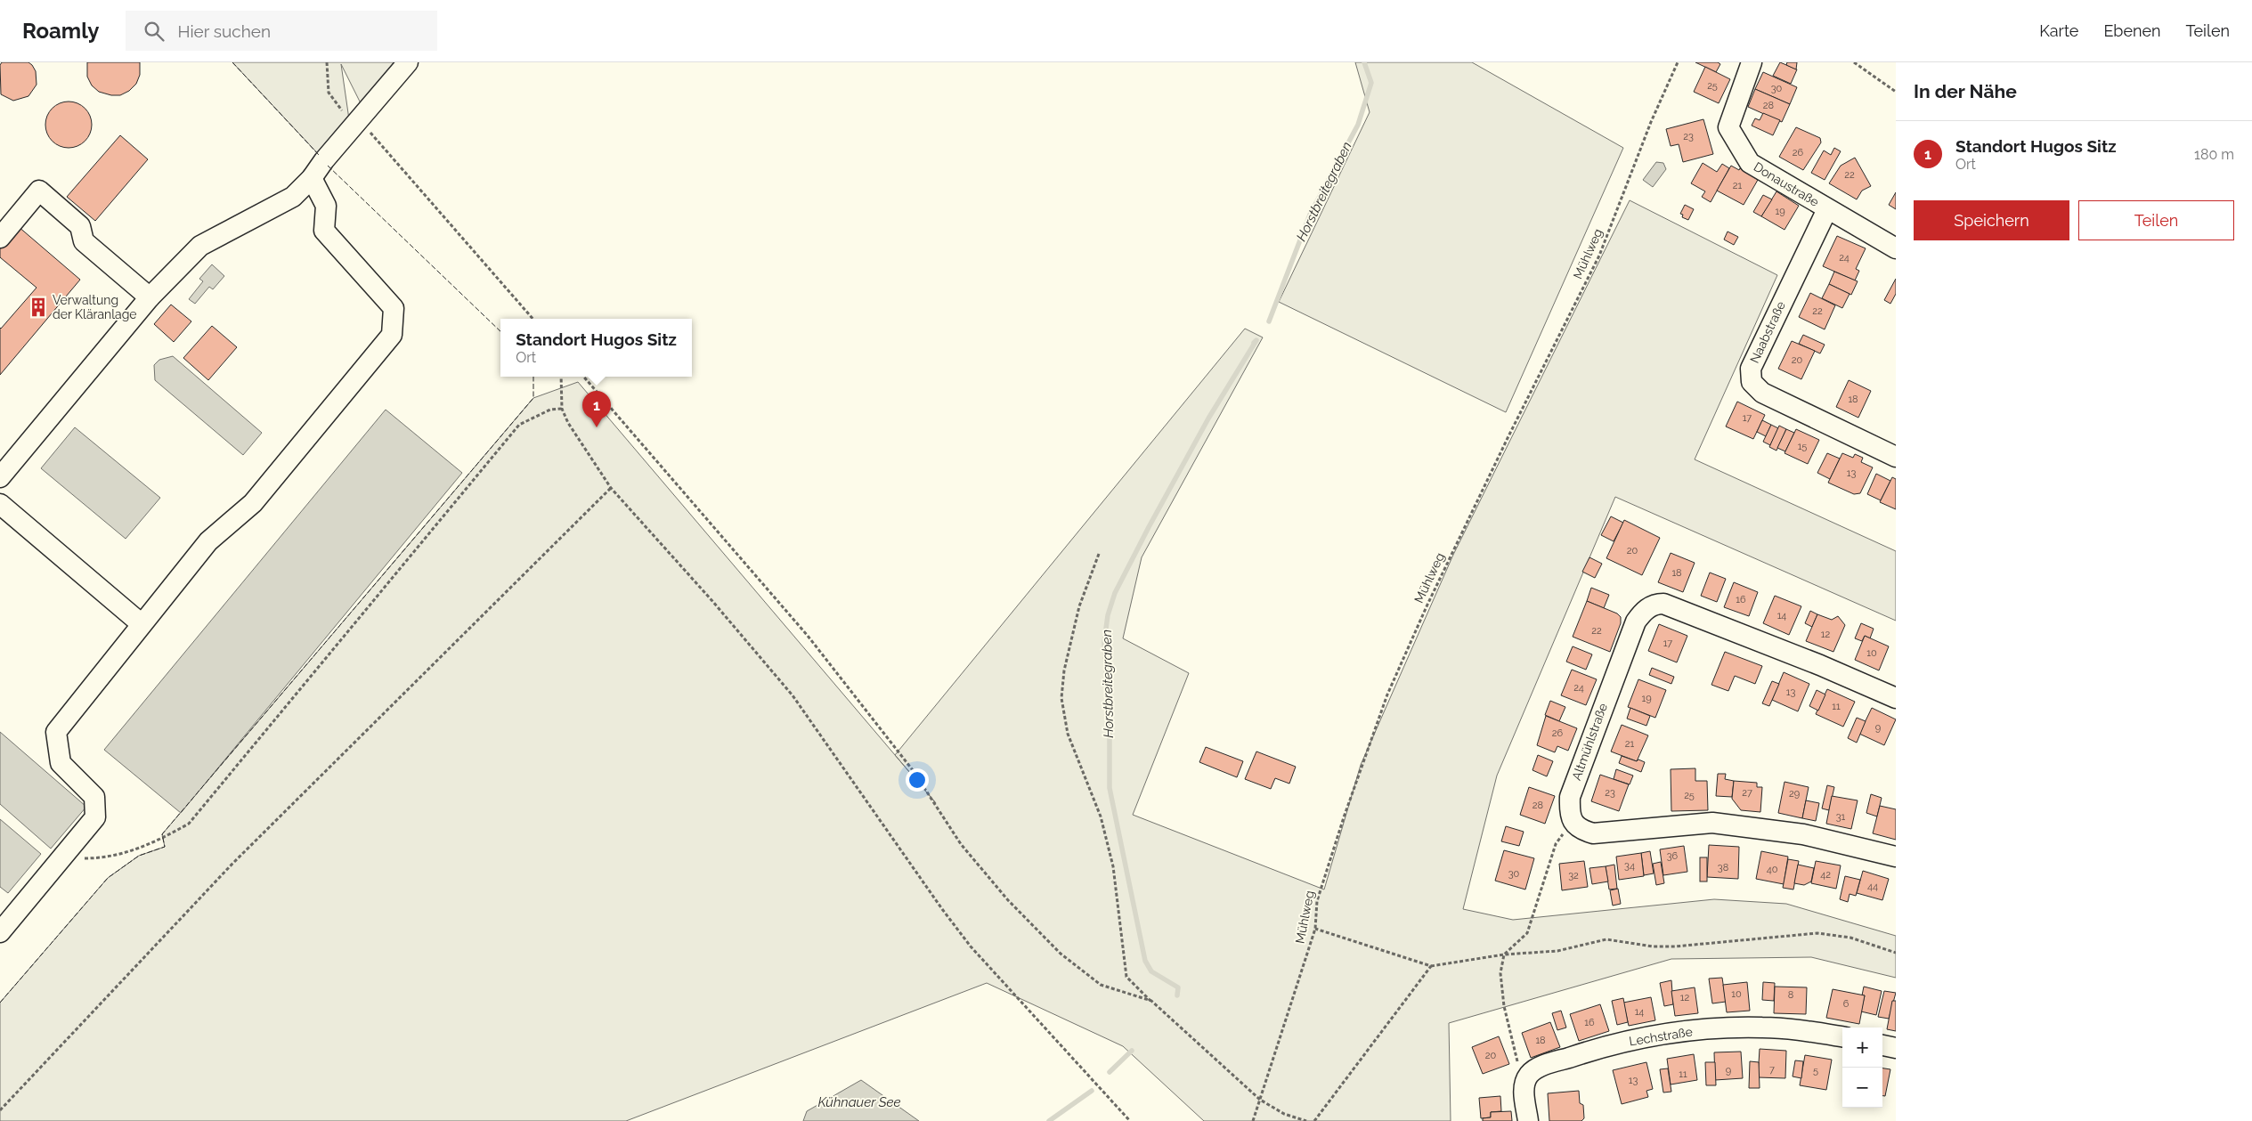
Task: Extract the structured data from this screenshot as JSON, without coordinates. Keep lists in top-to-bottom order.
{
  "streets": {
    "street": [
      "Donaustraße",
      "Naabstraße",
      "Altmühlstraße",
      "Lechstraße"
    ],
    "path": ["Mühlweg"]
  },
  "crossings": [
    ["Donaustraße", "Naabstraße"]
  ],
  "water": ["Horstbreitegraben", "Kühnauer See"],
  "places": {
    "building": ["Verwaltung der Kläranlage"]
  },
  "house_numbers": [
    "25",
    "30",
    "28",
    "23",
    "26",
    "22",
    "21",
    "19",
    "24",
    "22",
    "20",
    "18",
    "17",
    "15",
    "13",
    "20",
    "18",
    "16",
    "14",
    "22",
    "12",
    "17",
    "10",
    "24",
    "13",
    "19",
    "11",
    "9",
    "26",
    "21",
    "23",
    "27",
    "29",
    "25",
    "28",
    "31",
    "36",
    "34",
    "38",
    "40",
    "30",
    "42",
    "32",
    "44",
    "10",
    "8",
    "12",
    "6",
    "14",
    "16",
    "18",
    "20",
    "7",
    "9",
    "5",
    "11",
    "13"
  ],
  "page": {
    "header": "Roamly",
    "search": "Hier suchen",
    "nav": ["Karte", "Ebenen", "Teilen"],
    "heading": "In der Nähe",
    "list": [
      {
        "mark": "1",
        "name": "Standort Hugos Sitz",
        "note": "Ort",
        "value": "180 m"
      }
    ],
    "buttons": ["Speichern", "Teilen"],
    "popup": ["Standort Hugos Sitz", "Ort"],
    "pins": "1",
    "map_buttons": ["+", "−"]
  }
}
